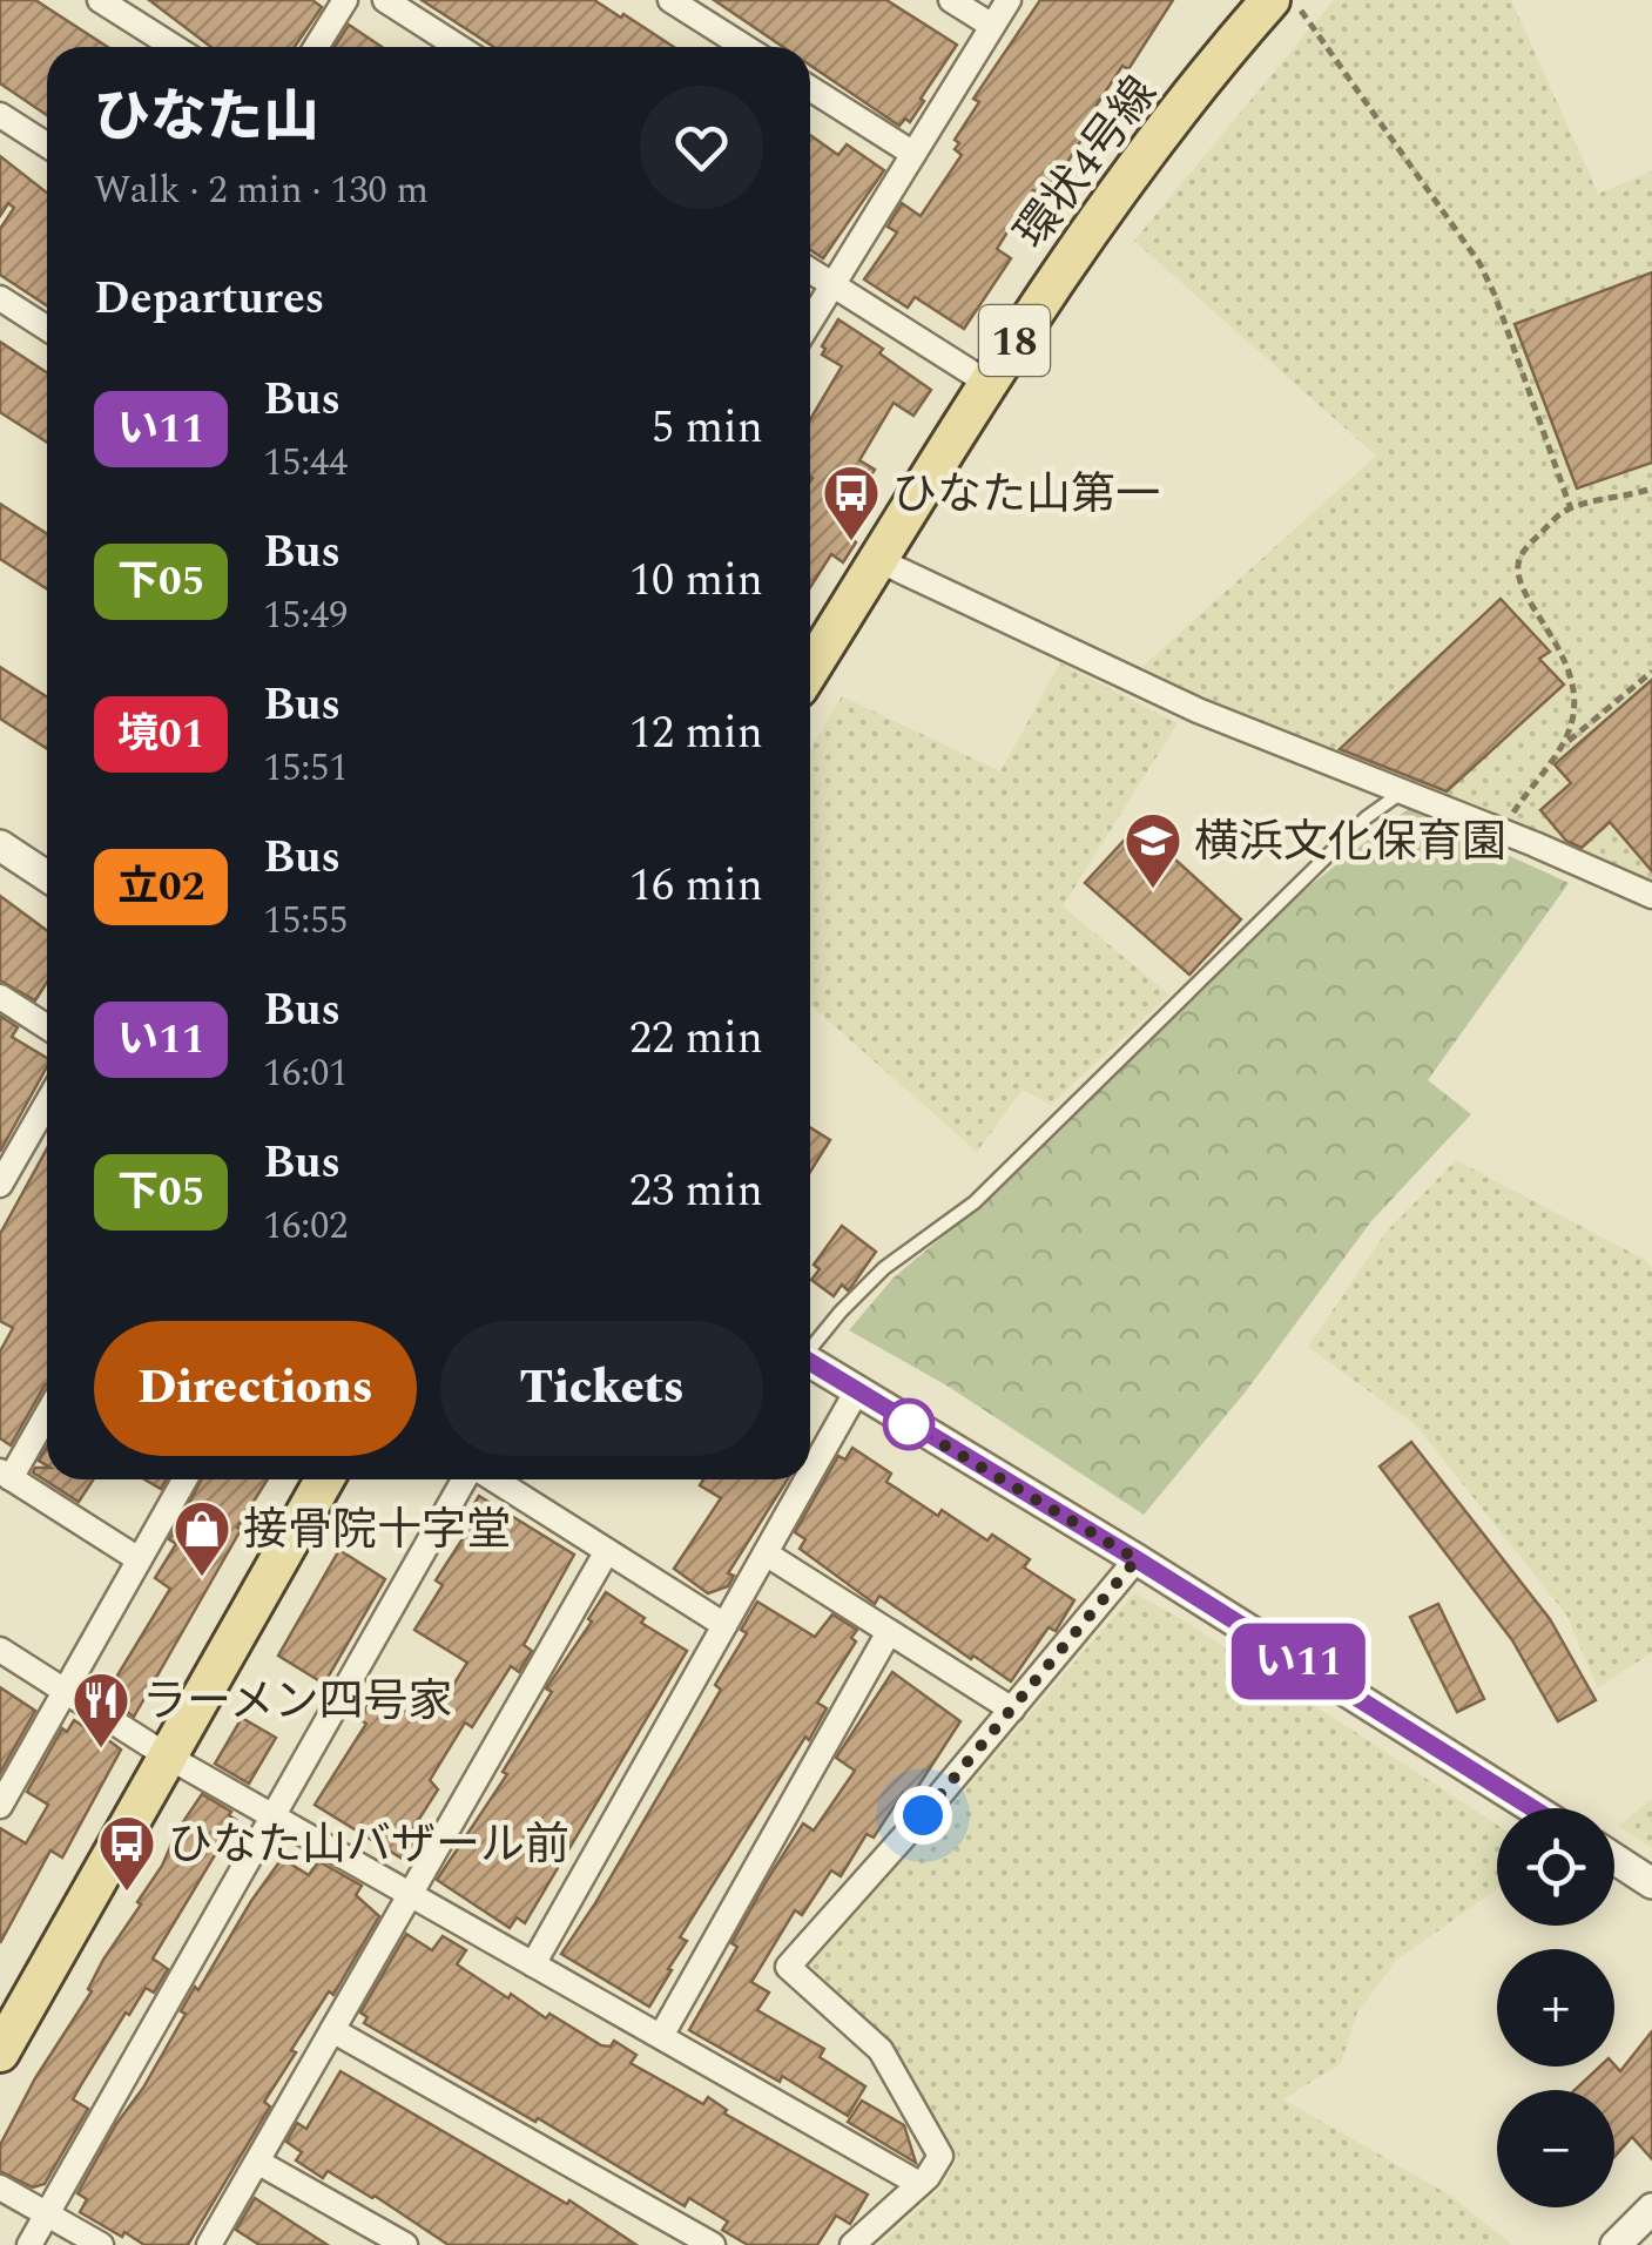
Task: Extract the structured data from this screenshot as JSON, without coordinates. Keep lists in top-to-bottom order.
{
  "streets": {
    "main road": ["環状4号線", "18"]
  },
  "places": {
    "bus stop": ["ひなた山第一", "ひなた山バザール前"],
    "school or university": ["横浜文化保育園"],
    "shop": ["接骨院十字堂"],
    "restaurant": ["ラーメン四号家"]
  },
  "lines": ["bus line い11"],
  "page": {
    "on_map": "い11",
    "heading": [
      ["ひなた山", "Walk · 2 min · 130 m"],
      "Departures"
    ],
    "list": [
      {
        "mark": "い11",
        "name": "Bus",
        "note": "15:44",
        "value": "5 min"
      },
      {
        "mark": "下05",
        "name": "Bus",
        "note": "15:49",
        "value": "10 min"
      },
      {
        "mark": "境01",
        "name": "Bus",
        "note": "15:51",
        "value": "12 min"
      },
      {
        "mark": "立02",
        "name": "Bus",
        "note": "15:55",
        "value": "16 min"
      },
      {
        "mark": "い11",
        "name": "Bus",
        "note": "16:01",
        "value": "22 min"
      },
      {
        "mark": "下05",
        "name": "Bus",
        "note": "16:02",
        "value": "23 min"
      }
    ],
    "buttons": ["Directions", "Tickets"],
    "map_buttons": ["+", "−"]
  }
}
